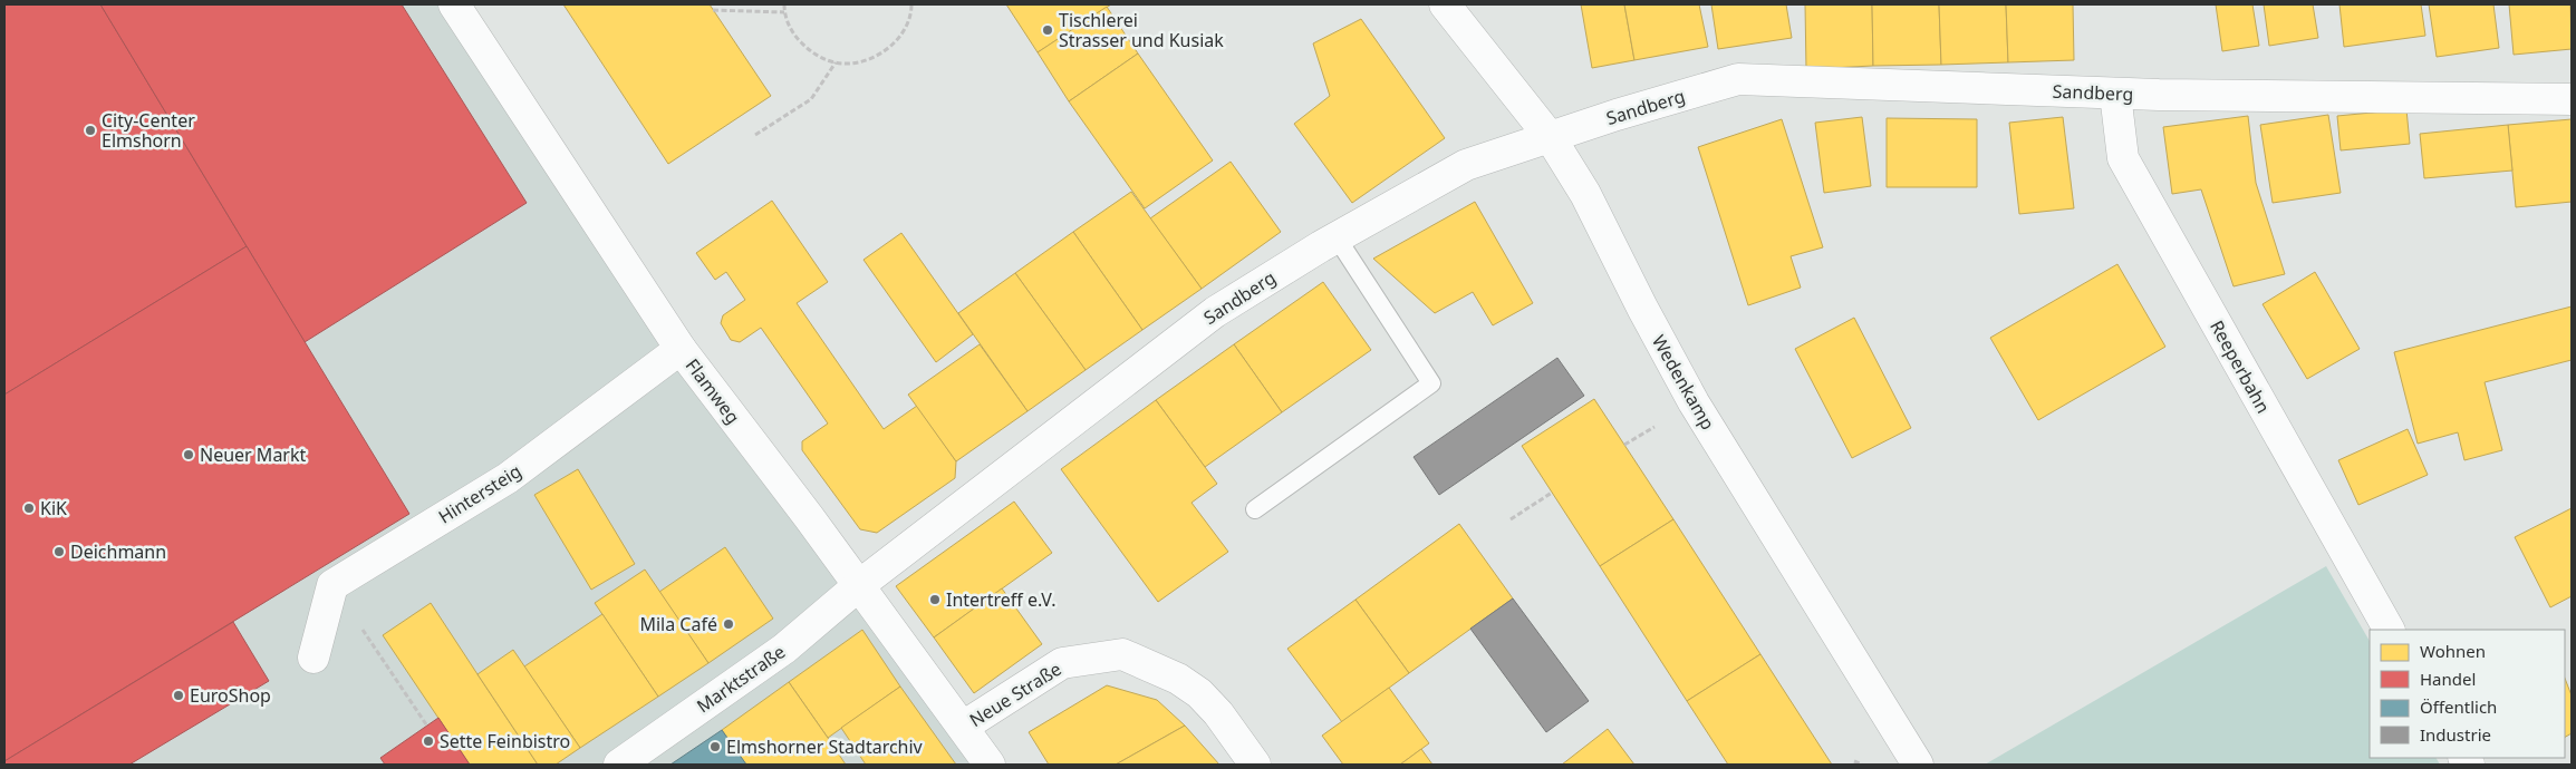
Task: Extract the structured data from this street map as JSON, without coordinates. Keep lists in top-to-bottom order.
{
  "streets": {
    "street": [
      "Sandberg",
      "Reeperbahn",
      "Wedenkamp",
      "Flamweg",
      "Hintersteig",
      "Marktstraße",
      "Neue Straße"
    ]
  },
  "crossings": [
    ["Sandberg", "Reeperbahn"],
    ["Sandberg", "Wedenkamp"],
    ["Sandberg", "Flamweg"],
    ["Sandberg", "Marktstraße"],
    ["Flamweg", "Hintersteig"],
    ["Flamweg", "Marktstraße"],
    ["Flamweg", "Neue Straße"]
  ],
  "places": [
    "Tischlerei Strasser und Kusiak",
    "City-Center Elmshorn",
    "Neuer Markt",
    "KiK",
    "Deichmann",
    "Intertreff e.V.",
    "Mila Café",
    "EuroShop",
    "Sette Feinbistro",
    "Elmshorner Stadtarchiv"
  ],
  "legend": [
    "Wohnen",
    "Handel",
    "Öffentlich",
    "Industrie"
  ]
}
